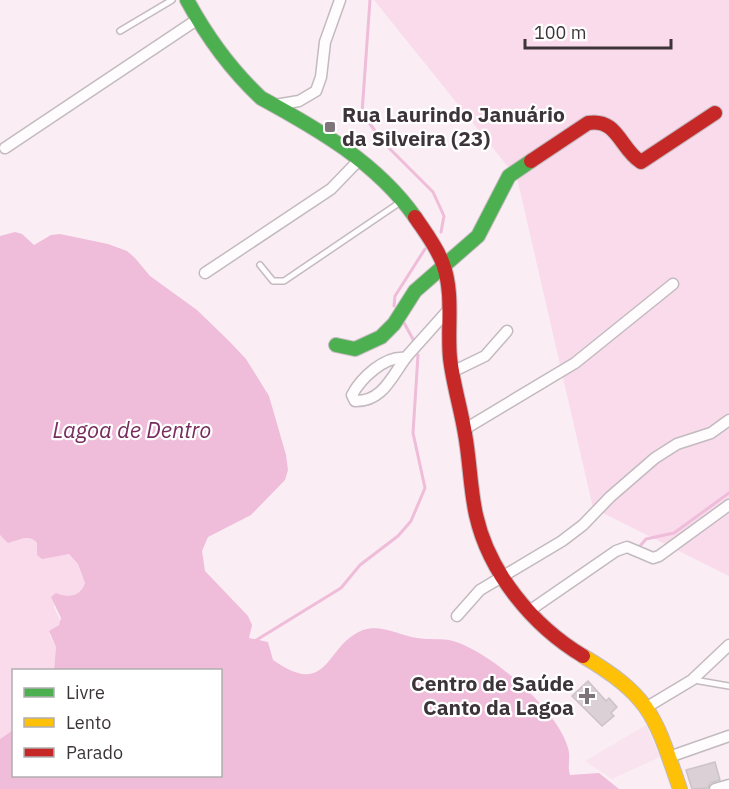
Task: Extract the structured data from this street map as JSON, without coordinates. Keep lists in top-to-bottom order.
{
  "water": ["Lagoa de Dentro"],
  "places": {
    "transit": ["Rua Laurindo Januário da Silveira (23)"],
    "health": ["Centro de Saúde Canto da Lagoa"]
  },
  "legend": ["Livre", "Lento", "Parado"],
  "scale_bar": "100 m"
}
